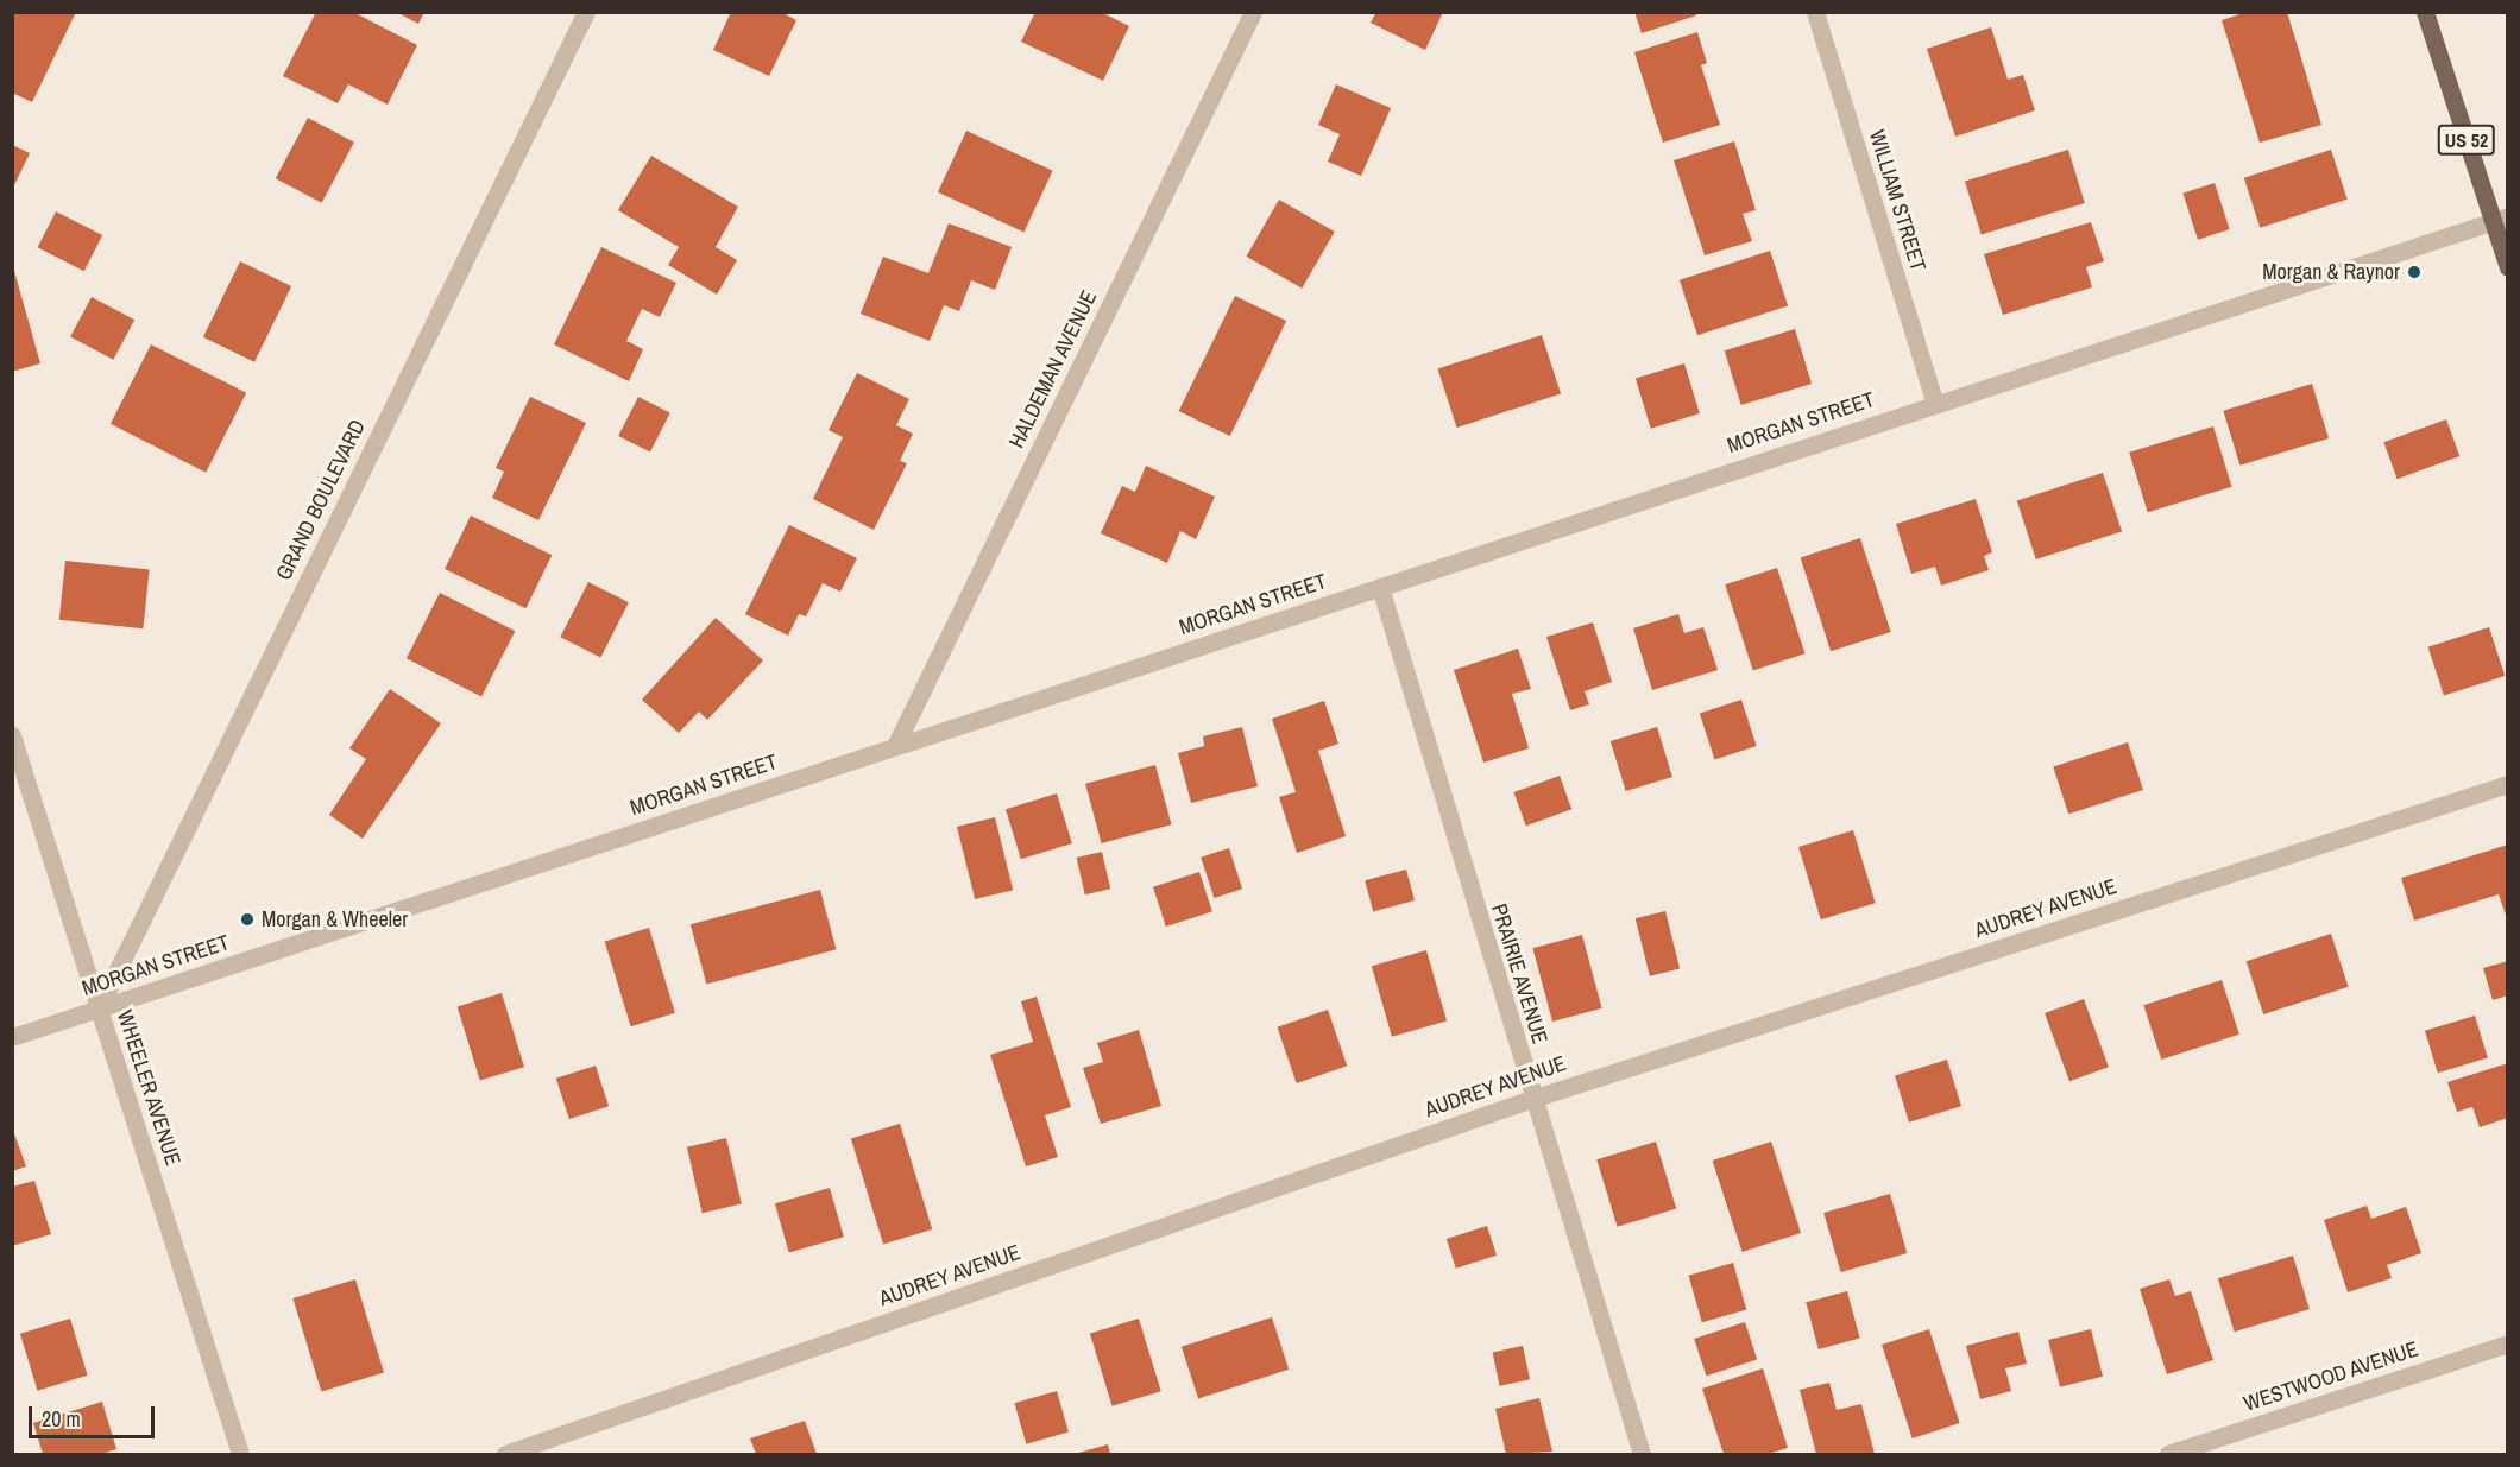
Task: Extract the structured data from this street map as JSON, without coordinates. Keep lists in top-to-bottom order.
{
  "streets": {
    "main road": ["US 52"],
    "street": [
      "WILLIAM STREET",
      "HALDEMAN AVENUE",
      "MORGAN STREET",
      "GRAND BOULEVARD",
      "AUDREY AVENUE",
      "PRAIRIE AVENUE",
      "WHEELER AVENUE",
      "WESTWOOD AVENUE"
    ]
  },
  "crossings": [
    ["US 52", "MORGAN STREET"],
    ["WILLIAM STREET", "MORGAN STREET"],
    ["HALDEMAN AVENUE", "MORGAN STREET"],
    ["MORGAN STREET", "GRAND BOULEVARD"],
    ["MORGAN STREET", "PRAIRIE AVENUE"],
    ["MORGAN STREET", "WHEELER AVENUE"],
    ["GRAND BOULEVARD", "WHEELER AVENUE"],
    ["AUDREY AVENUE", "PRAIRIE AVENUE"]
  ],
  "places": ["Morgan & Raynor", "Morgan & Wheeler"],
  "scale_bar": "20 m"
}
